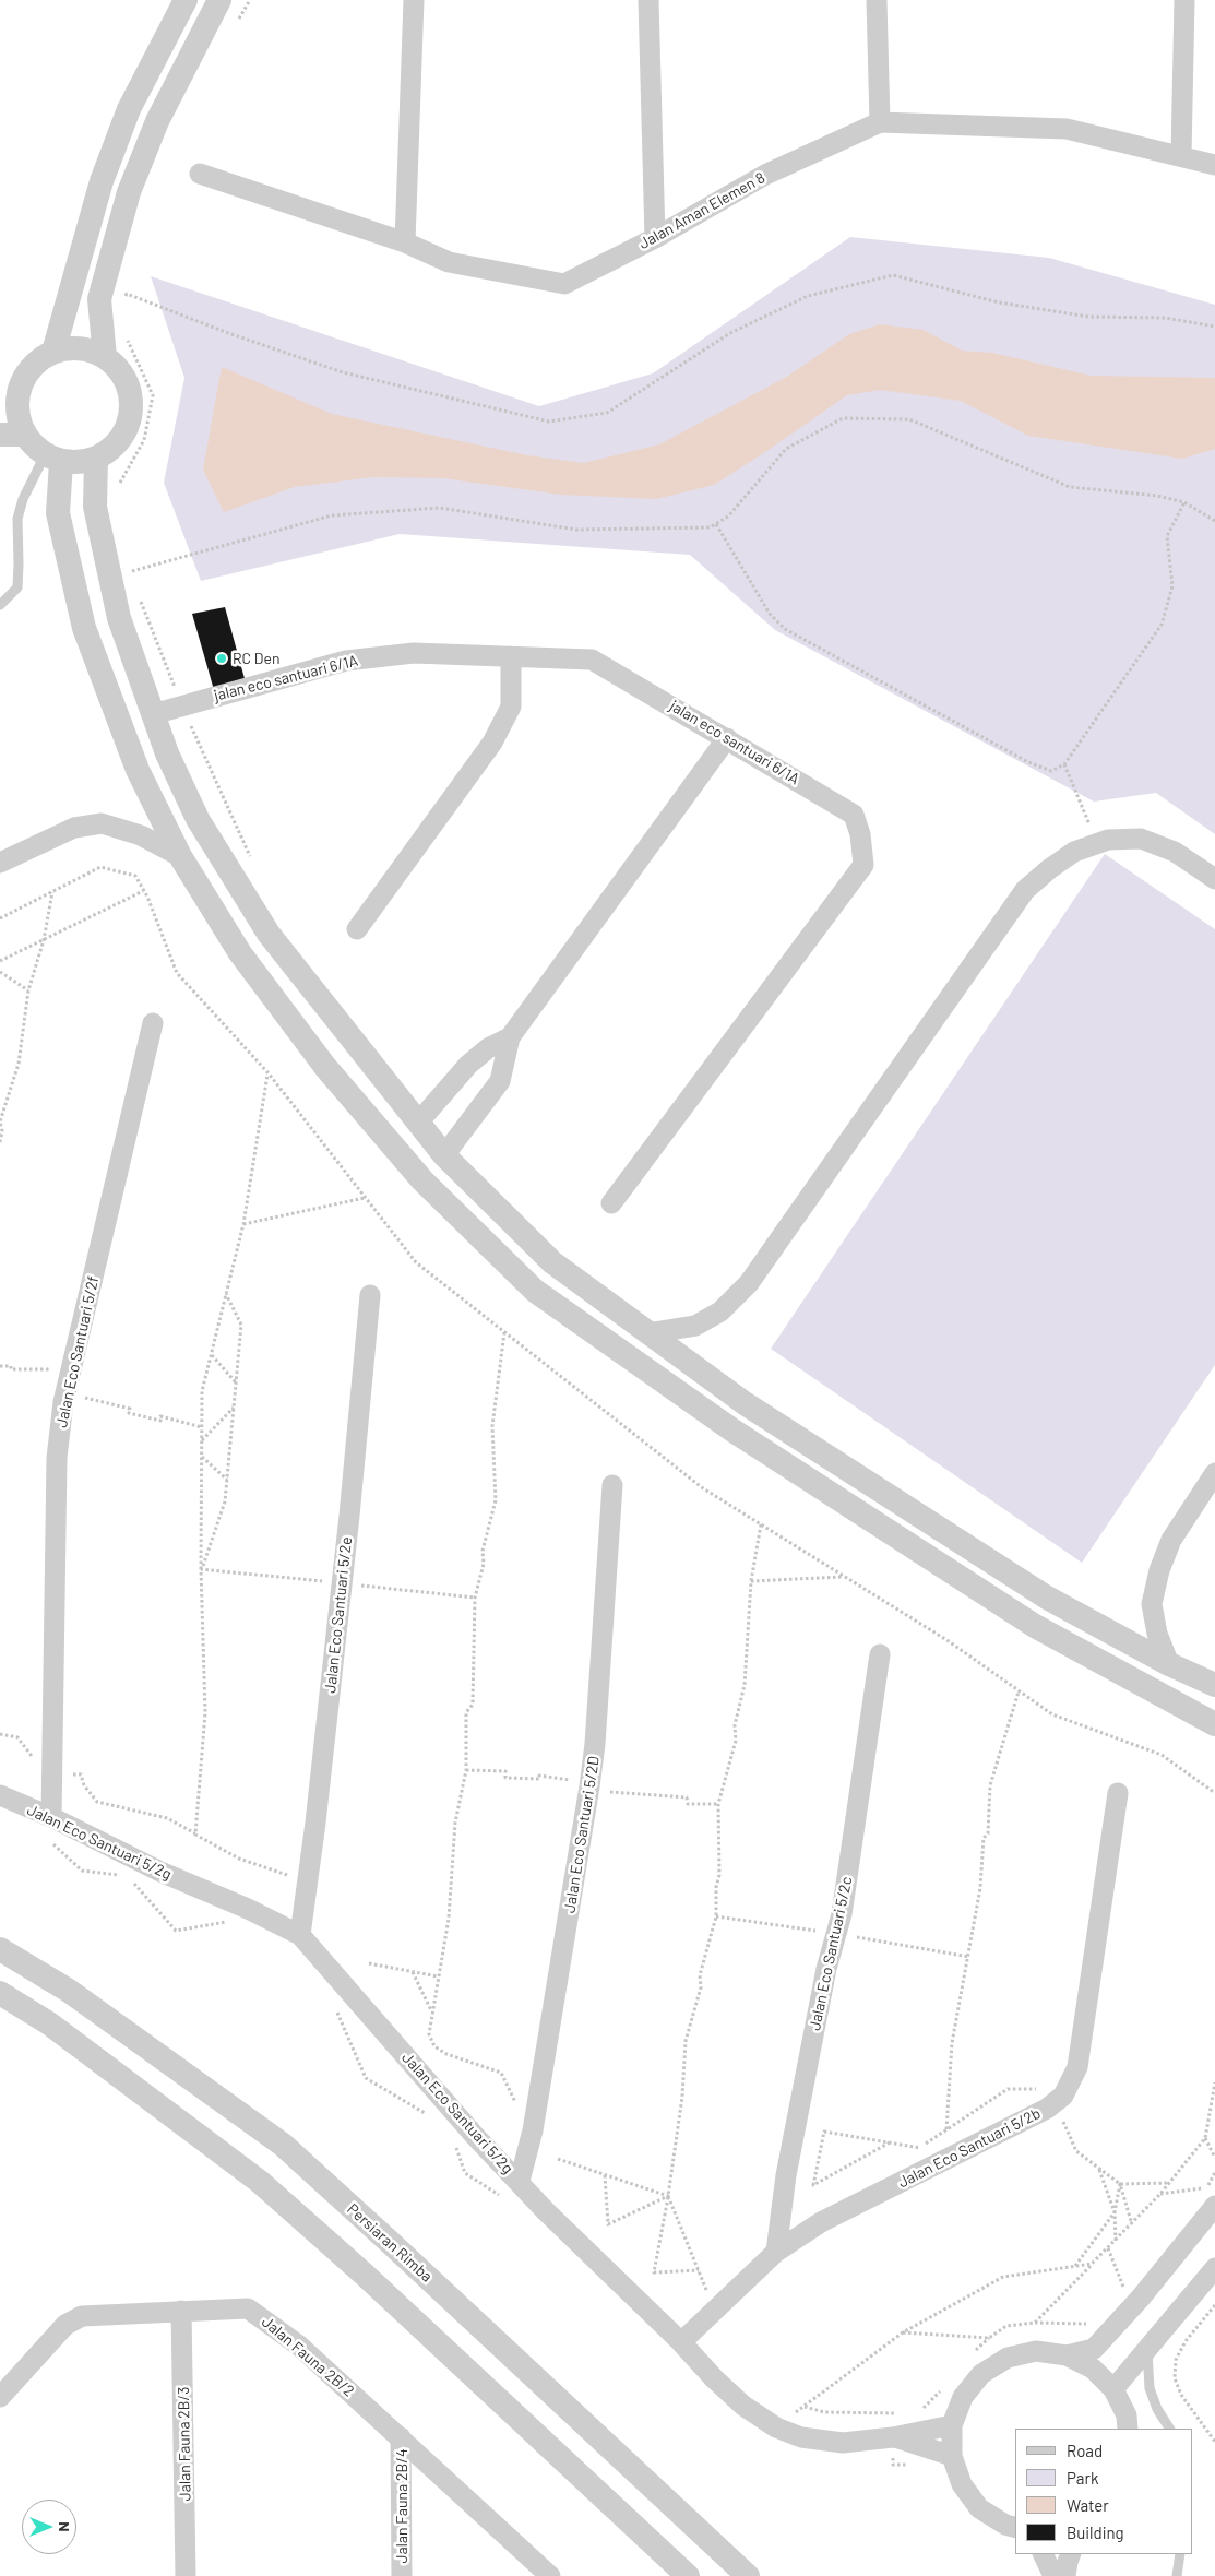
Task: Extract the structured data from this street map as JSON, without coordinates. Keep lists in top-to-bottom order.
{
  "streets": {
    "street": [
      "Jalan Aman Elemen 8",
      "jalan eco santuari 6/1A",
      "Jalan Eco Santuari 5/2f",
      "Jalan Eco Santuari 5/2e",
      "Jalan Eco Santuari 5/2D",
      "Jalan Eco Santuari 5/2g",
      "Jalan Eco Santuari 5/2c",
      "Jalan Eco Santuari 5/2b",
      "Persiaran Rimba",
      "Jalan Fauna 2B/2",
      "Jalan Fauna 2B/3",
      "Jalan Fauna 2B/4"
    ]
  },
  "crossings": [
    ["Jalan Eco Santuari 5/2f", "Jalan Eco Santuari 5/2g"],
    ["Jalan Eco Santuari 5/2e", "Jalan Eco Santuari 5/2g"],
    ["Jalan Eco Santuari 5/2D", "Jalan Eco Santuari 5/2g"],
    ["Jalan Eco Santuari 5/2g", "Jalan Eco Santuari 5/2b"],
    ["Jalan Eco Santuari 5/2c", "Jalan Eco Santuari 5/2b"],
    ["Jalan Fauna 2B/2", "Jalan Fauna 2B/3"],
    ["Jalan Fauna 2B/2", "Jalan Fauna 2B/4"]
  ],
  "places": ["RC Den"],
  "legend": [
    "Road",
    "Park",
    "Water",
    "Building"
  ],
  "north": "right"
}
